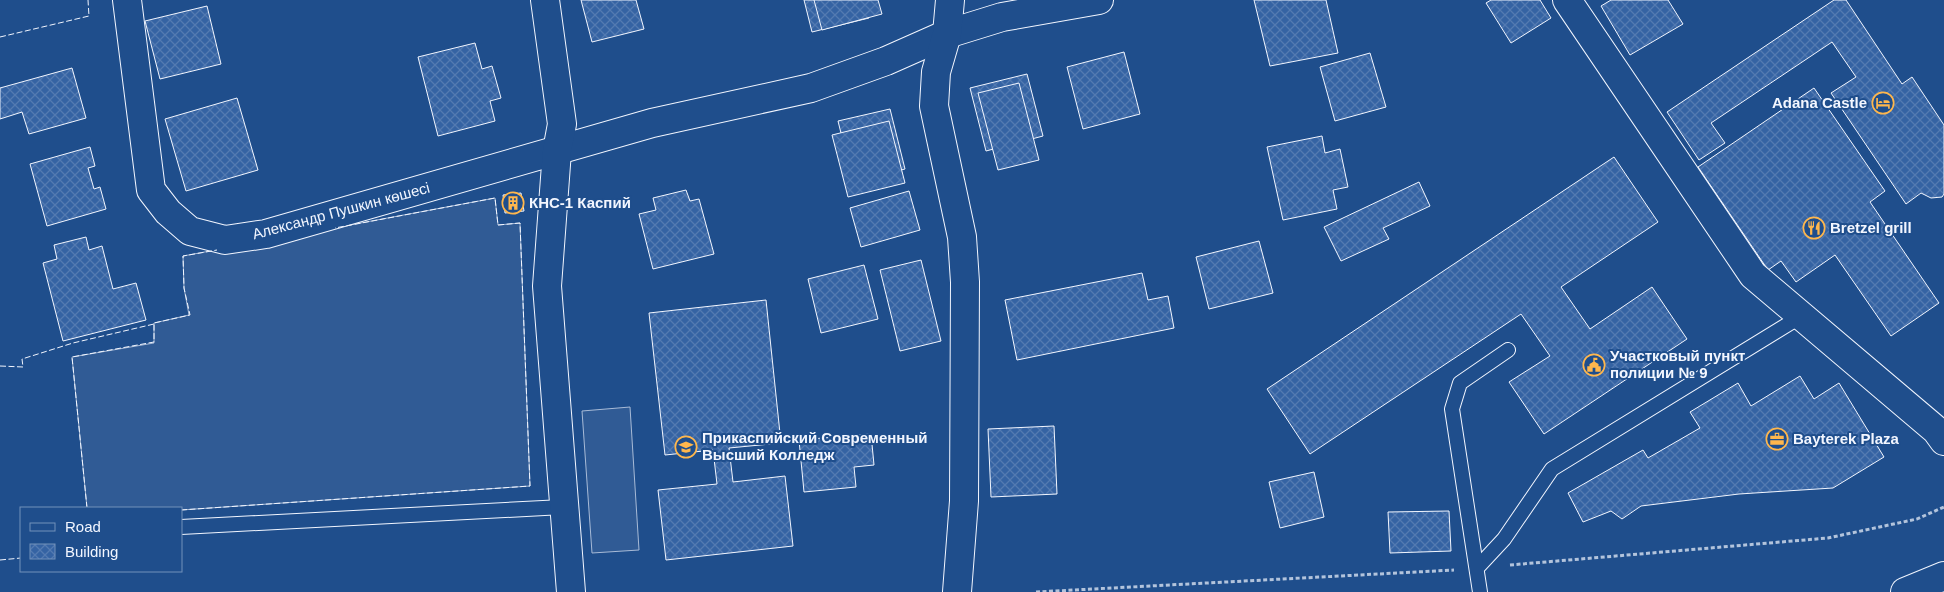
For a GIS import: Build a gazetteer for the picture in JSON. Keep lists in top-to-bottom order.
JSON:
{
  "streets": {
    "street": ["Александр Пушкин көшесі"]
  },
  "places": {
    "hotel": ["Adana Сastle"],
    "building": ["КНС-1 Каспий"],
    "restaurant": ["Bretzel grill"],
    "public building": ["Участковый пункт полиции № 9"],
    "office": ["Bayterek Plaza"],
    "school or university": ["Прикаспийский Современный Высший Колледж"]
  },
  "legend": ["Road", "Building"]
}
